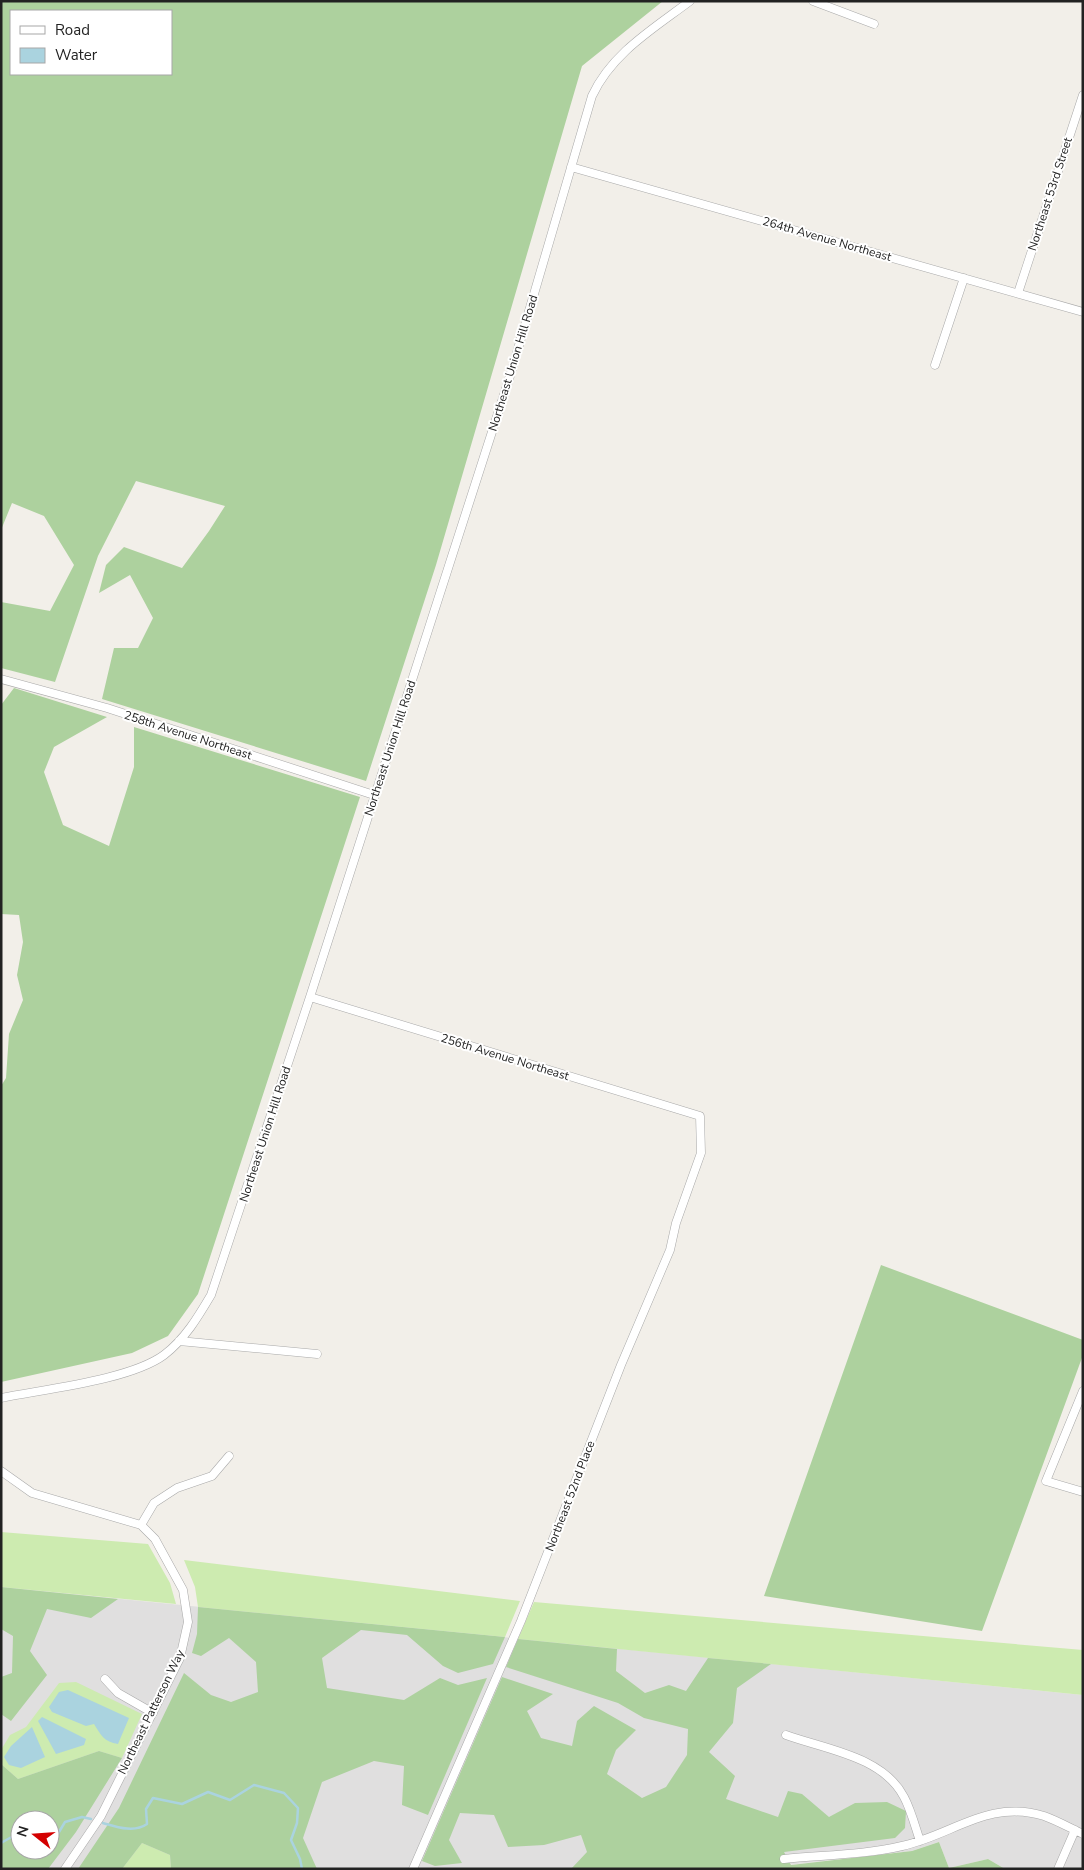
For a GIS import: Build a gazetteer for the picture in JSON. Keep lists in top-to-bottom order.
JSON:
{
  "streets": {
    "street": [
      "Northeast 53rd Street",
      "264th Avenue Northeast",
      "Northeast Union Hill Road",
      "258th Avenue Northeast",
      "256th Avenue Northeast",
      "Northeast 52nd Place",
      "Northeast Patterson Way"
    ]
  },
  "crossings": [
    ["Northeast 53rd Street", "264th Avenue Northeast"],
    ["264th Avenue Northeast", "Northeast Union Hill Road"],
    ["Northeast Union Hill Road", "258th Avenue Northeast"],
    ["Northeast Union Hill Road", "256th Avenue Northeast"],
    ["256th Avenue Northeast", "Northeast 52nd Place"]
  ],
  "legend": ["Road", "Water"],
  "north": "left"
}
